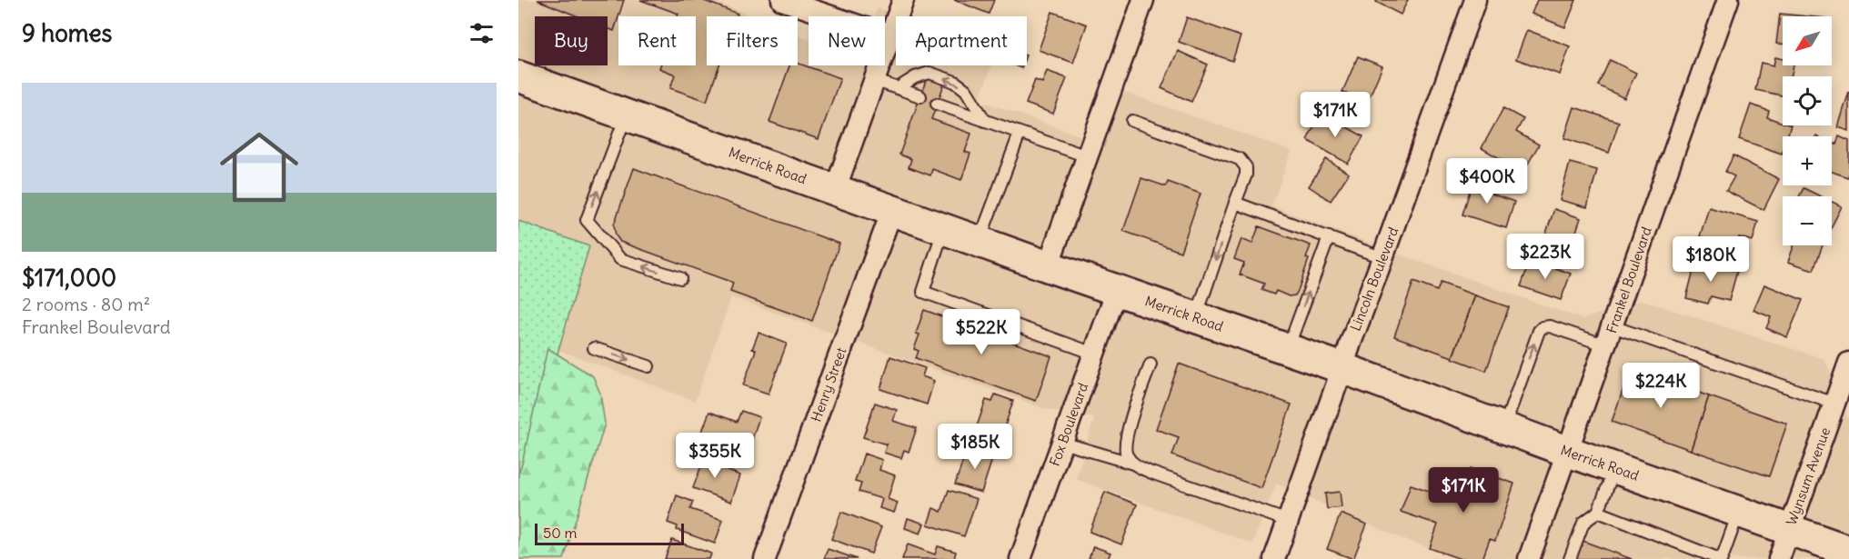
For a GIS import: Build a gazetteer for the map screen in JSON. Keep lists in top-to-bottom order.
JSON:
{
  "streets": {
    "main road": ["Merrick Road"],
    "street": [
      "Lincoln Boulevard",
      "Frankel Boulevard",
      "Henry Street",
      "Fox Boulevard",
      "Wynsum Avenue"
    ]
  },
  "crossings": [
    ["Merrick Road", "Lincoln Boulevard"],
    ["Merrick Road", "Frankel Boulevard"],
    ["Merrick Road", "Henry Street"],
    ["Merrick Road", "Fox Boulevard"],
    ["Merrick Road", "Wynsum Avenue"]
  ],
  "scale_bar": "50 m",
  "north": "bottom left",
  "page": {
    "heading": "9 homes",
    "map_buttons": ["+", "−"],
    "chip": [
      "Buy",
      "Rent",
      "Filters",
      "New",
      "Apartment"
    ],
    "list": [
      {
        "name": "$171,000",
        "note": "2 rooms · 80 m² · Frankel Boulevard"
      }
    ],
    "price": [
      "$171K",
      "$400K",
      "$223K",
      "$180K",
      "$522K",
      "$224K",
      "$185K",
      "$355K",
      "$171K"
    ],
    "scale": "50 m"
  }
}
